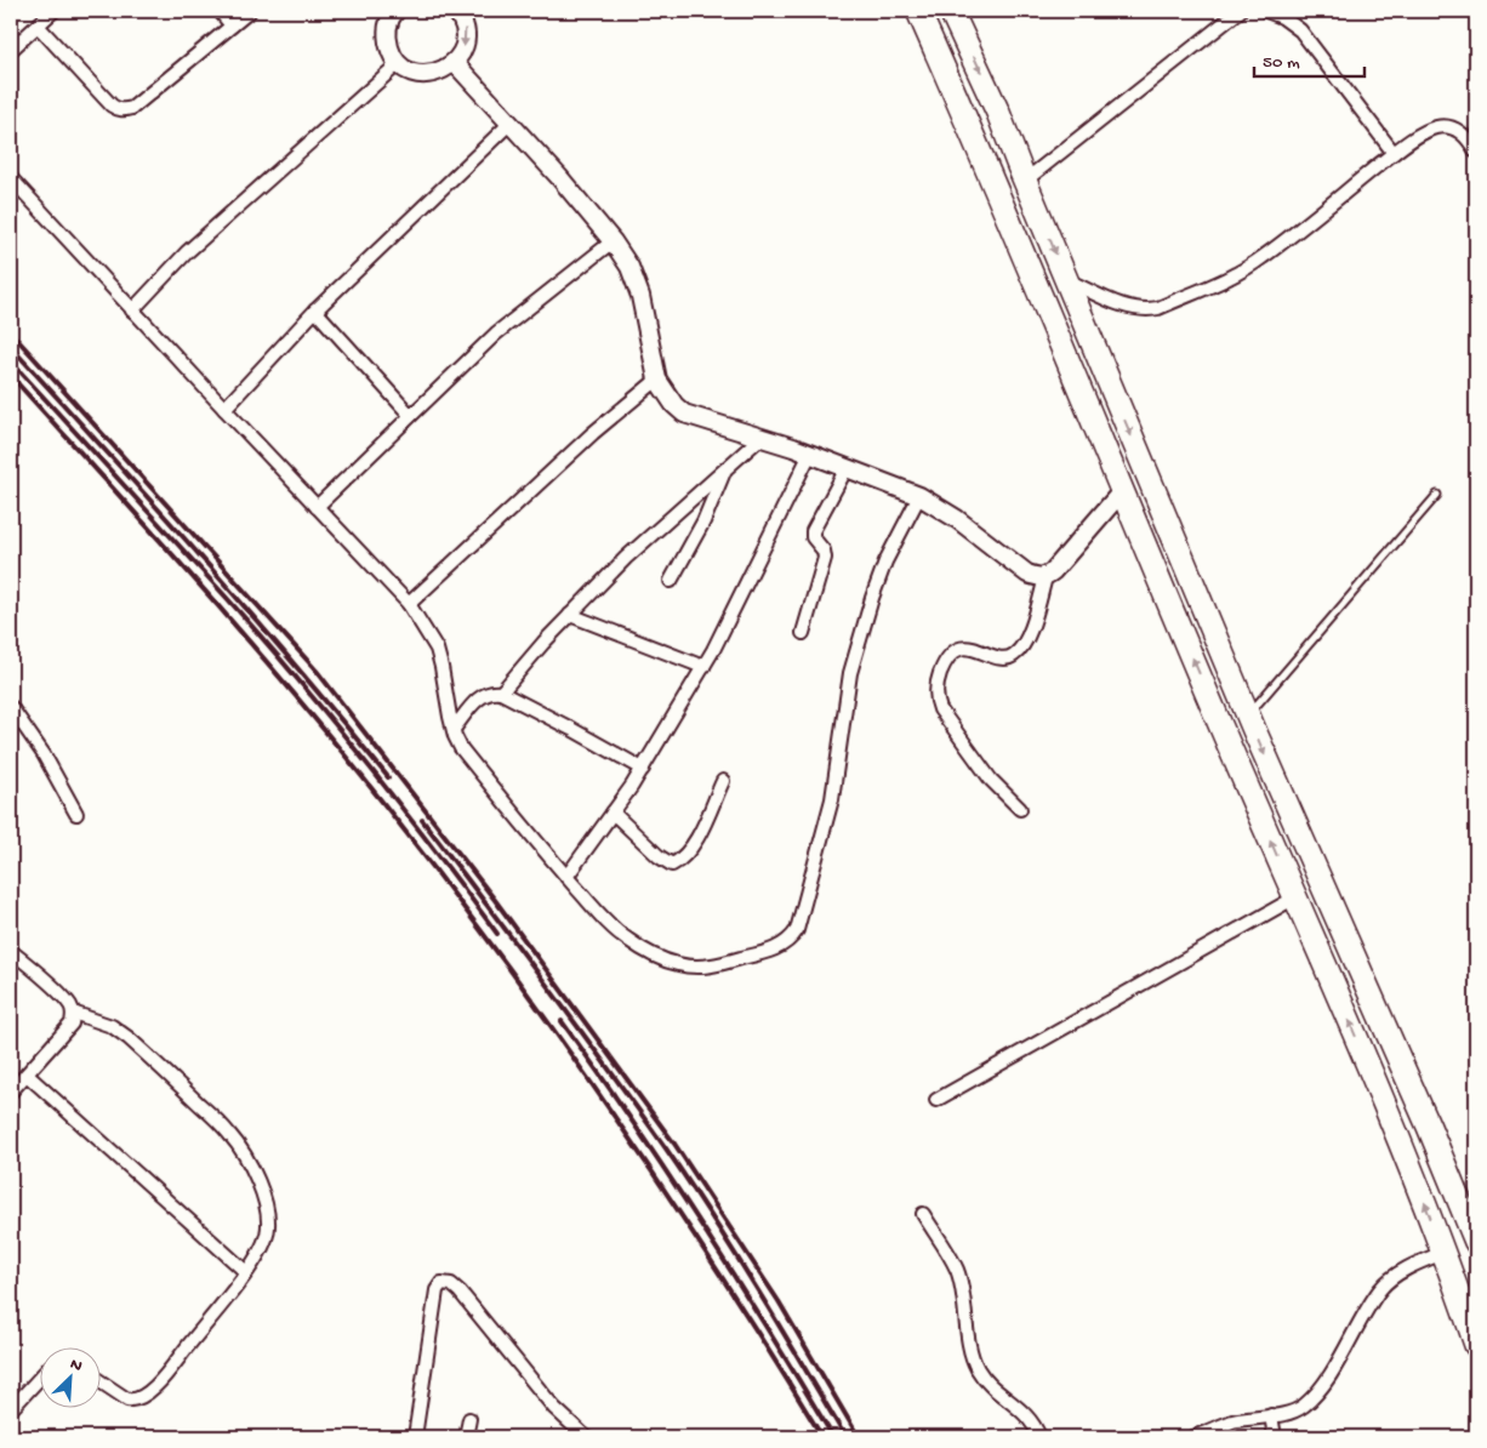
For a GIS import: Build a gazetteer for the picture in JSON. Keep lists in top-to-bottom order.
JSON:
{
  "scale_bar": "50 m",
  "north": "top right"
}
